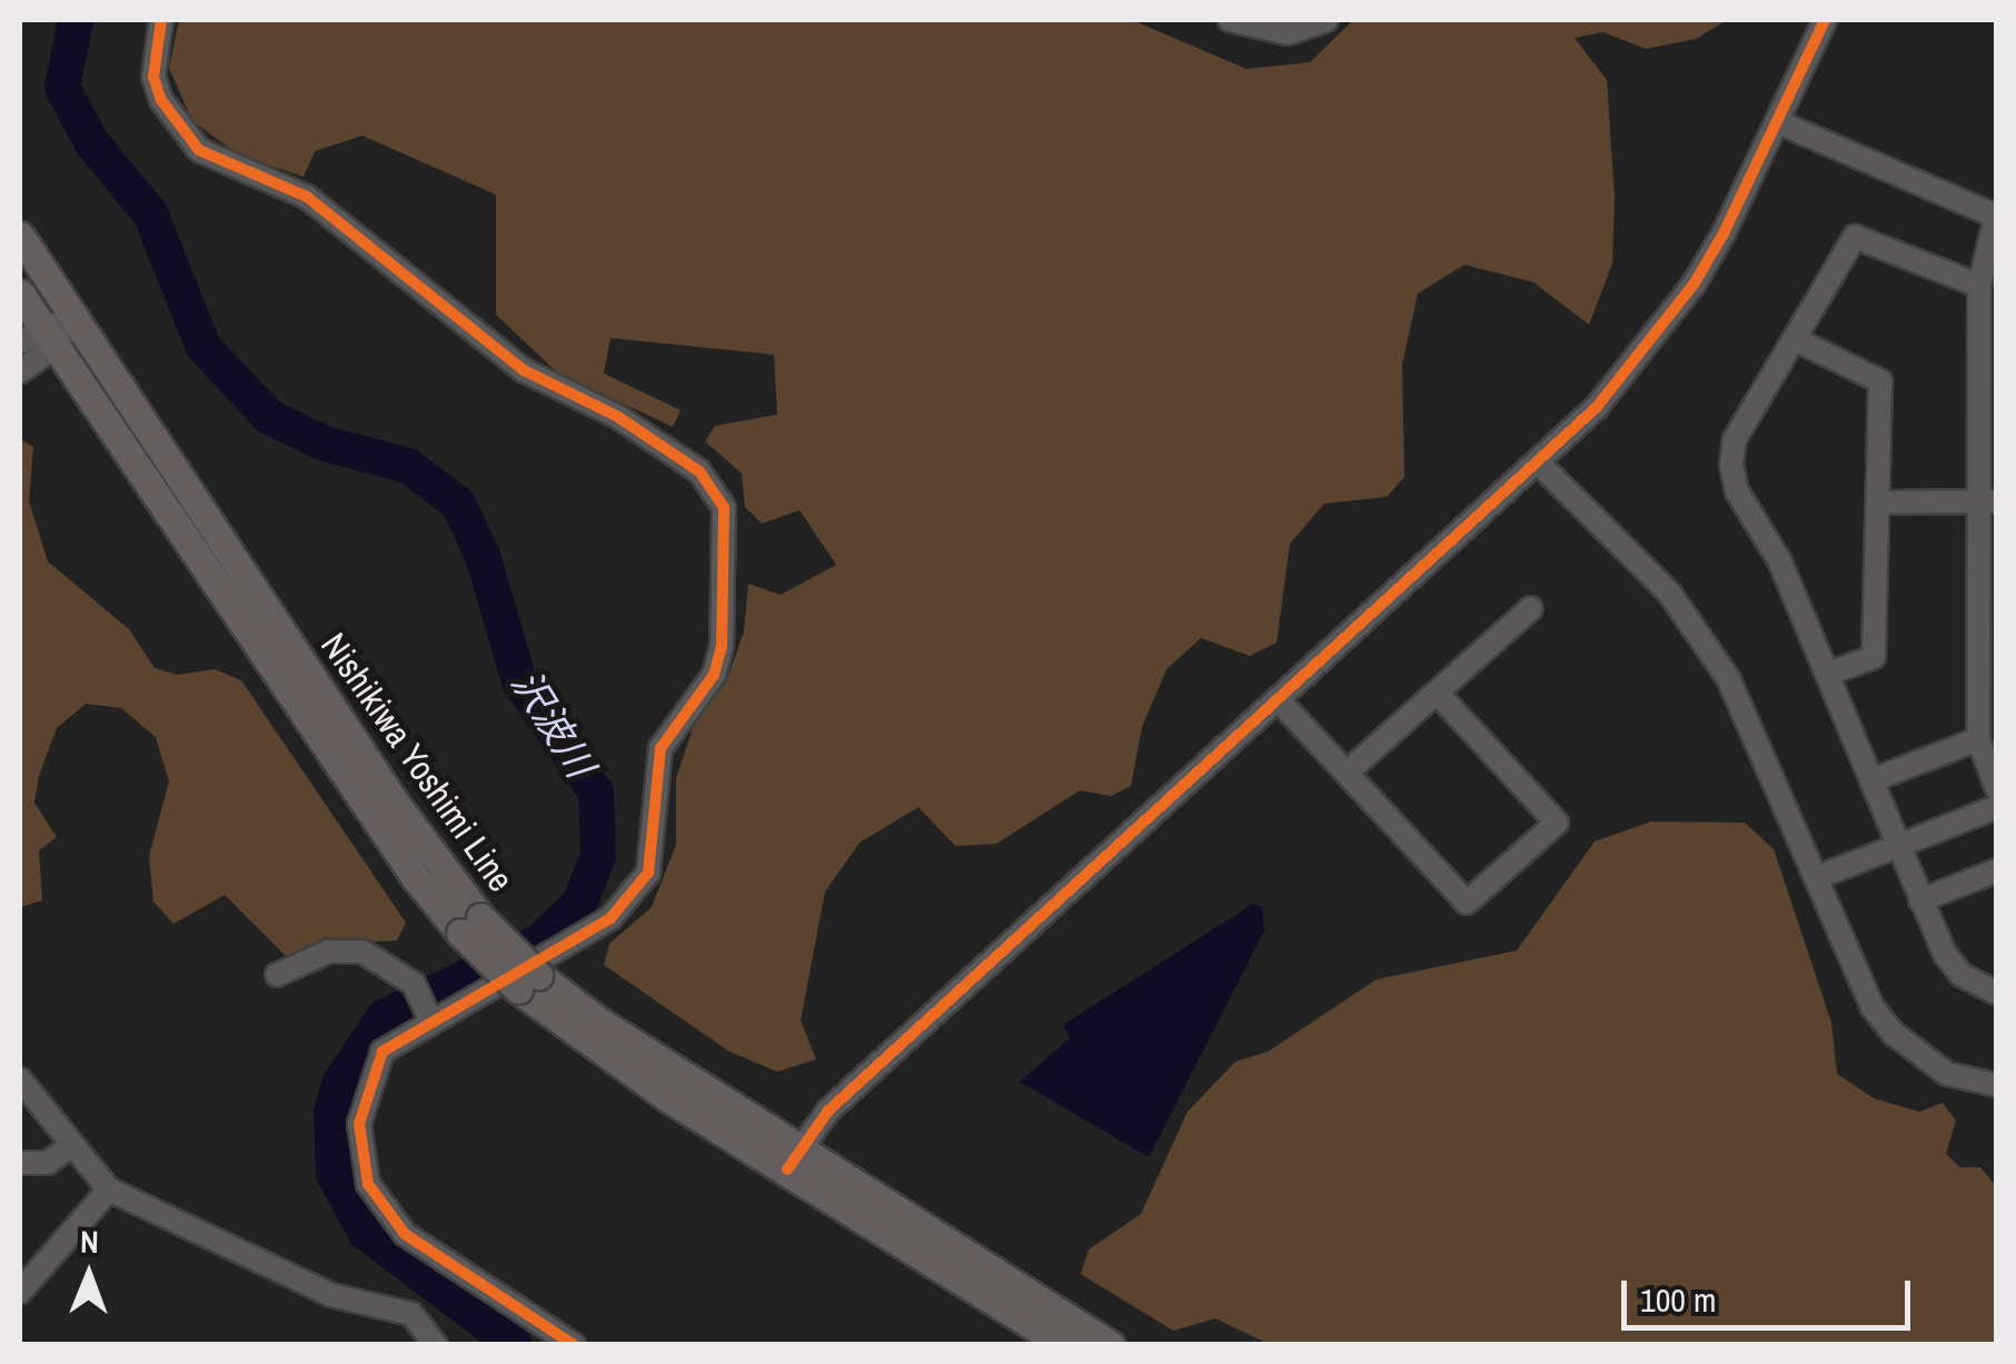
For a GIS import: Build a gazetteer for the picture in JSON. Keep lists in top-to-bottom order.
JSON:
{
  "streets": {
    "main road": ["Nishikiwa Yoshimi Line"]
  },
  "water": ["沢波川"],
  "scale_bar": "100 m",
  "north": "top"
}
